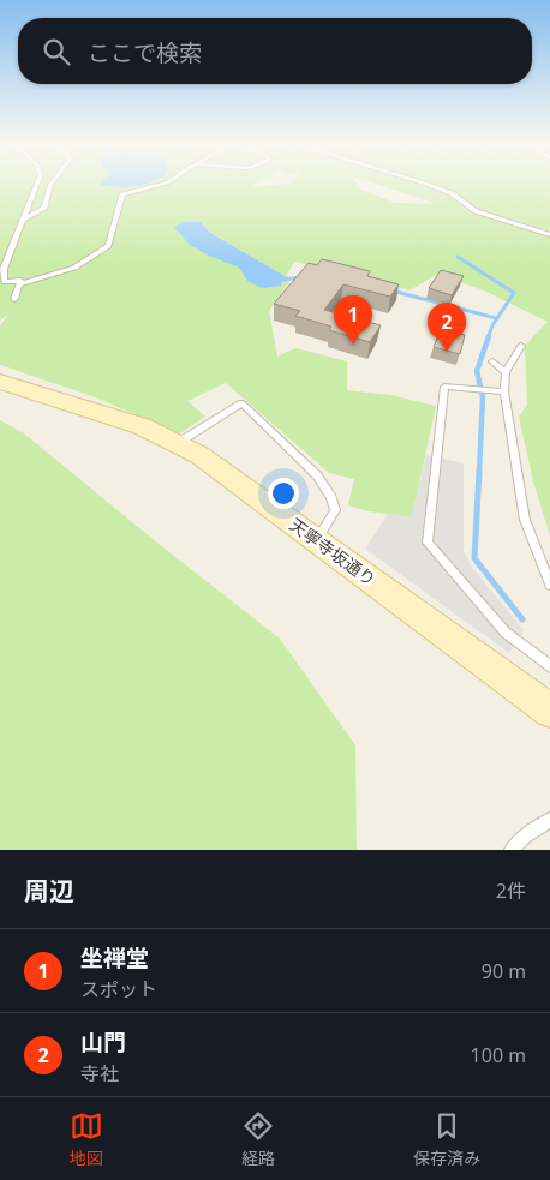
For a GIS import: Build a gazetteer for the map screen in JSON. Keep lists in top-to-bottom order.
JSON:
{
  "streets": {
    "street": ["天寧寺坂通り"]
  },
  "page": {
    "search": "ここで検索",
    "pins": ["1", "2"],
    "heading": ["周辺", "2件"],
    "list": [
      {
        "mark": "1",
        "name": "坐禅堂",
        "note": "スポット",
        "value": "90 m"
      },
      {
        "mark": "2",
        "name": "山門",
        "note": "寺社",
        "value": "100 m"
      }
    ],
    "nav": ["地図", "経路", "保存済み"]
  }
}
